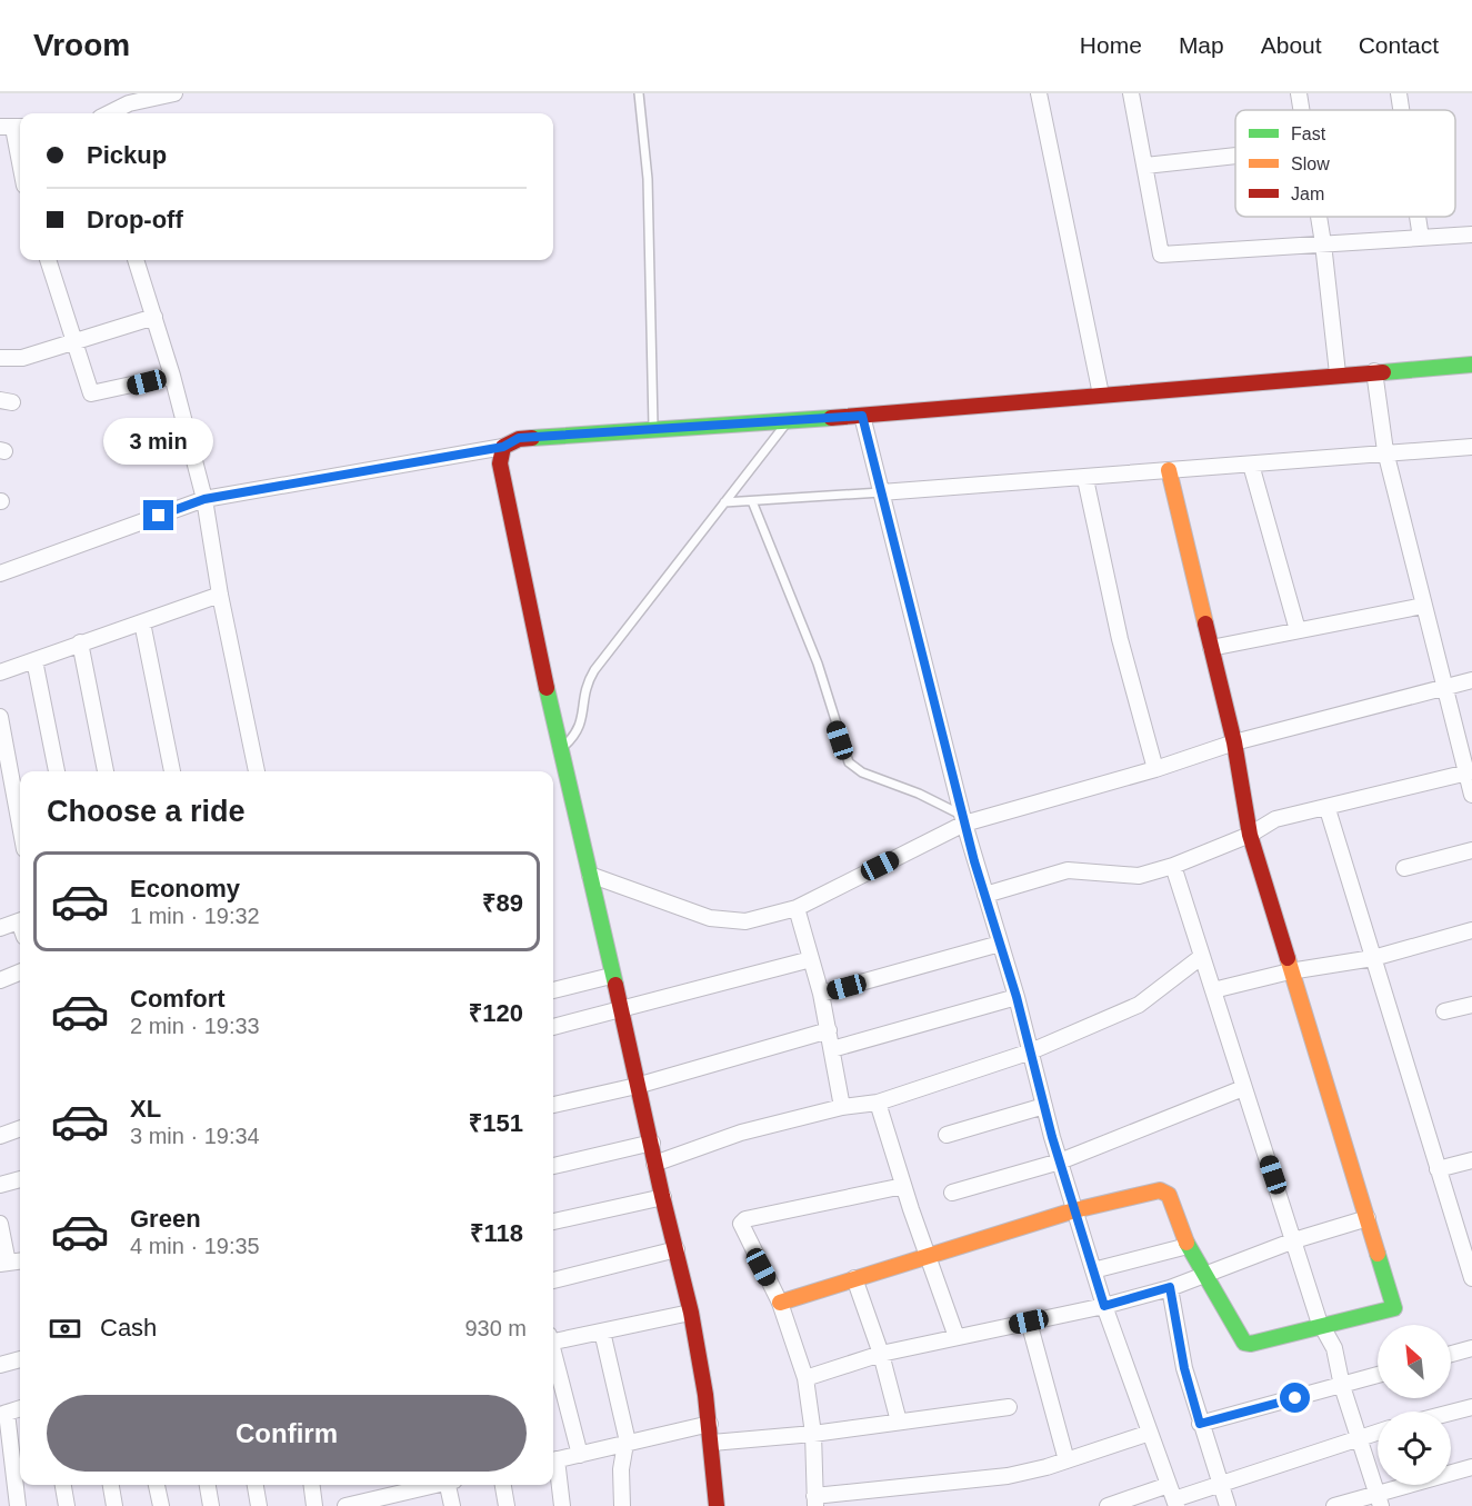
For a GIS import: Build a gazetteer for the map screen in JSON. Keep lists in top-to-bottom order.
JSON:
{
  "legend": ["Fast", "Slow", "Jam"],
  "north": "top left",
  "page": {
    "header": "Vroom",
    "nav": [
      "Home",
      "Map",
      "About",
      "Contact"
    ],
    "banner": ["Pickup", "Drop-off"],
    "bubble": "3 min",
    "heading": "Choose a ride",
    "list": [
      {
        "name": "Economy",
        "note": "1 min · 19:32",
        "value": "₹89"
      },
      {
        "name": "Comfort",
        "note": "2 min · 19:33",
        "value": "₹120"
      },
      {
        "name": "XL",
        "note": "3 min · 19:34",
        "value": "₹151"
      },
      {
        "name": "Green",
        "note": "4 min · 19:35",
        "value": "₹118"
      }
    ],
    "pay": ["Cash", "930 m"],
    "buttons": "Confirm"
  }
}
